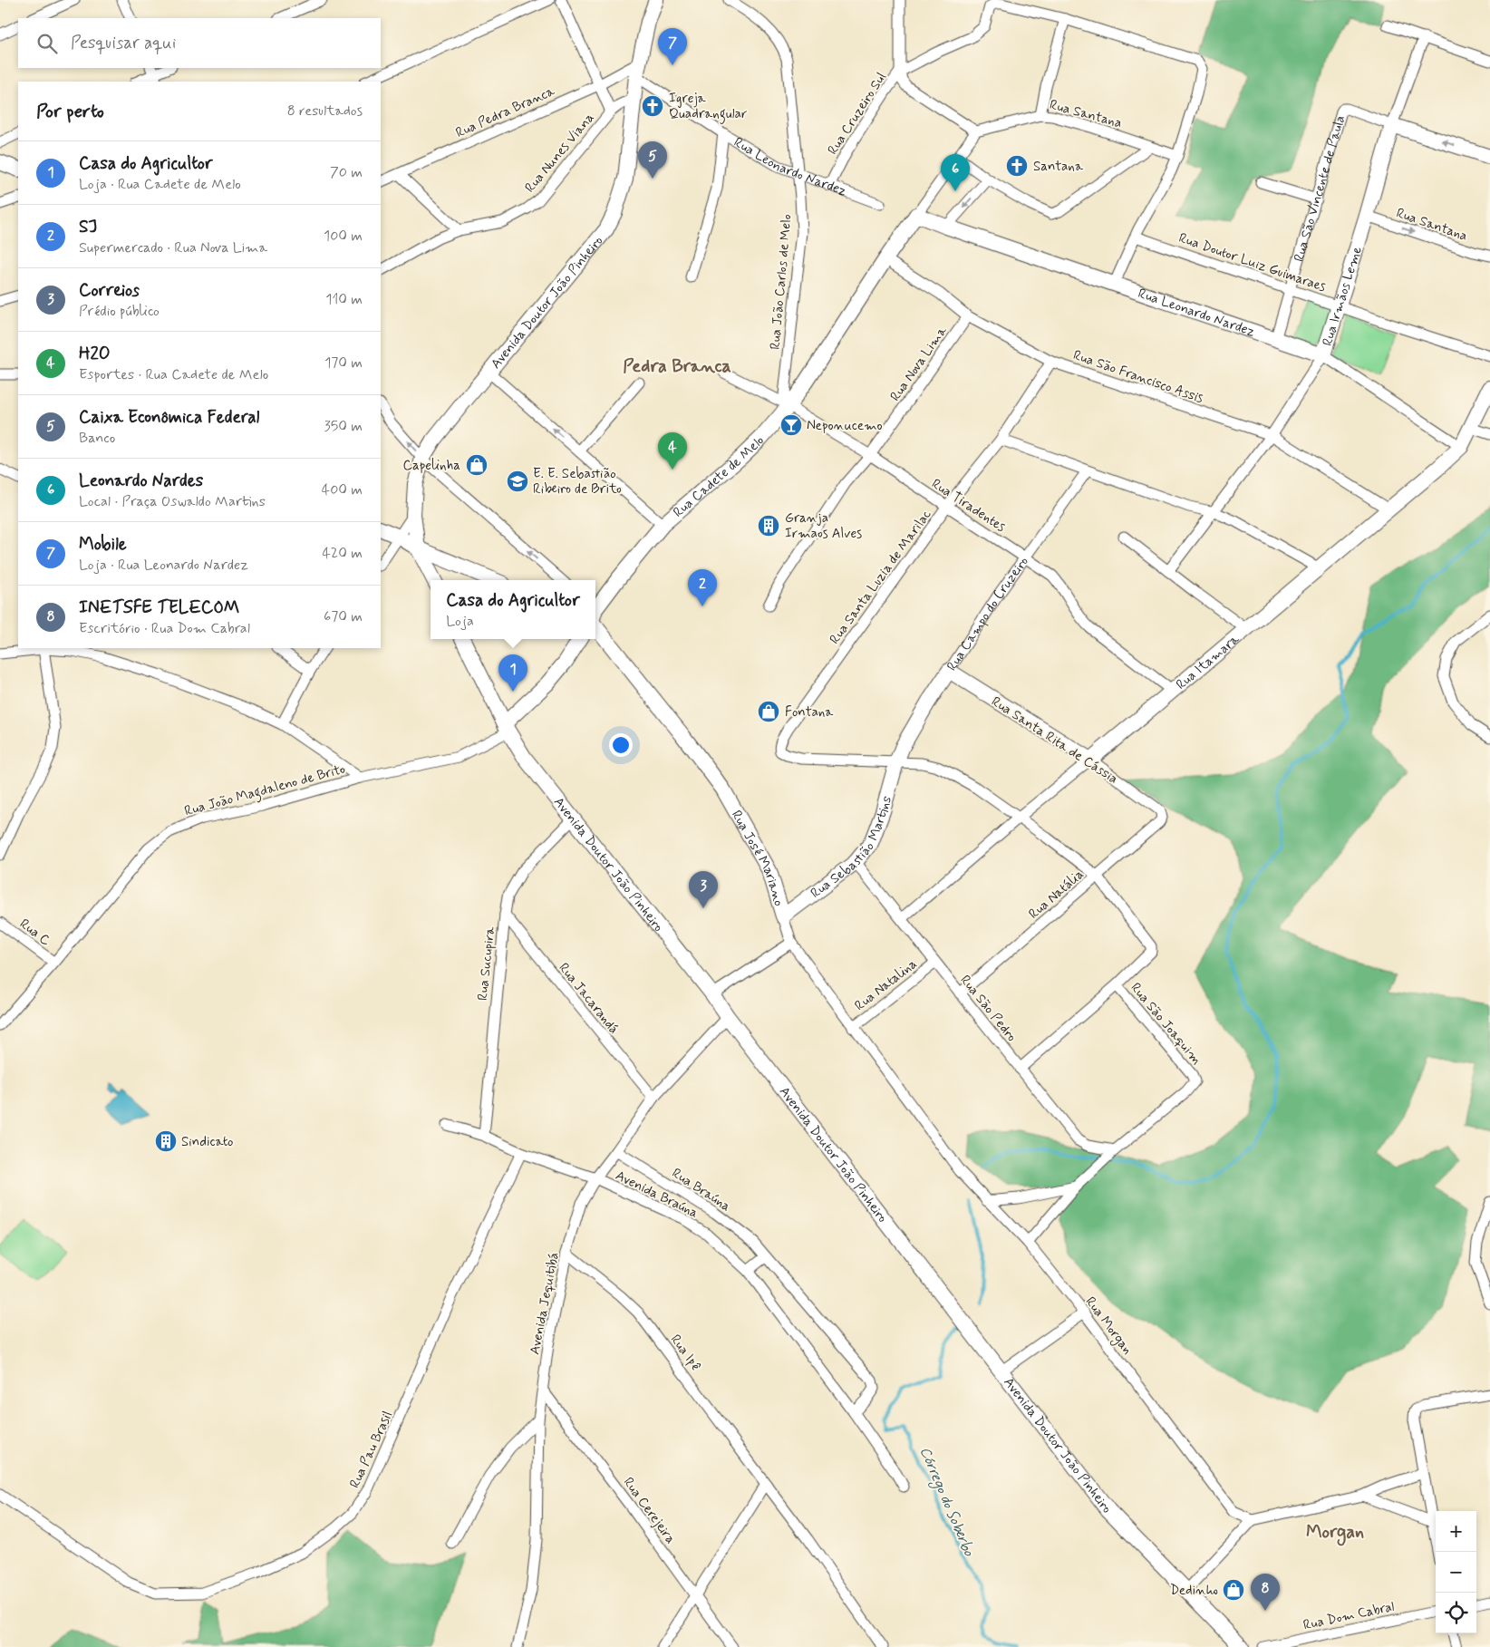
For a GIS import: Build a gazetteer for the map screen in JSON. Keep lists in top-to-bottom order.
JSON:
{
  "streets": {
    "street": [
      "Rua Pedra Branca",
      "Rua Cruzeiro Sul",
      "Rua Santana",
      "Rua Nunes Viana",
      "Rua Leonardo Nardez",
      "Rua São Vincente de Paula",
      "Rua Doutor Luiz Guimaraes",
      "Rua João Carlos de Melo",
      "Rua Irmãos Leme",
      "Avenida Doutor João Pinheiro",
      "Rua Nova Lima",
      "Rua São Francisco Assis",
      "Rua Cadete de Melo",
      "Rua Tiradentes",
      "Rua Santa Luzia de Marilac",
      "Rua Campo do Cruzeiro",
      "Rua Itamara",
      "Rua Santa Rita de Cássia",
      "Rua João Magdaleno de Brito",
      "Rua Sebastião Martins",
      "Rua José Mariano",
      "Rua Natália",
      "Rua C",
      "Rua Sucupira",
      "Rua Natalina",
      "Rua Jacarandá",
      "Rua São Pedro",
      "Rua São Joaquim",
      "Rua Braúna",
      "Avenida Braúna",
      "Avenida Jequitibá",
      "Rua Morgan",
      "Rua Ipê",
      "Rua Pau Brasil",
      "Rua Cerejeira",
      "Rua Dom Cabral"
    ]
  },
  "crossings": [
    ["Rua Pedra Branca", "Rua Leonardo Nardez"],
    ["Rua Pedra Branca", "Avenida Doutor João Pinheiro"],
    ["Rua Cruzeiro Sul", "Rua Leonardo Nardez"],
    ["Rua Santana", "Rua Irmãos Leme"],
    ["Rua Nunes Viana", "Avenida Doutor João Pinheiro"],
    ["Rua Leonardo Nardez", "Rua São Vincente de Paula"],
    ["Rua Leonardo Nardez", "Rua João Carlos de Melo"],
    ["Rua Leonardo Nardez", "Rua Irmãos Leme"],
    ["Rua Leonardo Nardez", "Avenida Doutor João Pinheiro"],
    ["Rua Leonardo Nardez", "Rua Cadete de Melo"],
    ["Rua Leonardo Nardez", "Rua Itamara"],
    ["Rua São Vincente de Paula", "Rua Doutor Luiz Guimaraes"],
    ["Rua São Vincente de Paula", "Rua Irmãos Leme"],
    ["Rua Doutor Luiz Guimaraes", "Rua Irmãos Leme"],
    ["Rua João Carlos de Melo", "Rua Cadete de Melo"],
    ["Rua João Carlos de Melo", "Rua Tiradentes"],
    ["Rua Irmãos Leme", "Rua São Francisco Assis"],
    ["Avenida Doutor João Pinheiro", "Rua João Magdaleno de Brito"],
    ["Avenida Doutor João Pinheiro", "Rua Sucupira"],
    ["Avenida Doutor João Pinheiro", "Avenida Jequitibá"],
    ["Rua Nova Lima", "Rua São Francisco Assis"],
    ["Rua Nova Lima", "Rua Tiradentes"],
    ["Rua São Francisco Assis", "Rua Cadete de Melo"],
    ["Rua São Francisco Assis", "Rua Santa Luzia de Marilac"],
    ["Rua São Francisco Assis", "Rua Itamara"],
    ["Rua Cadete de Melo", "Rua Tiradentes"],
    ["Rua Tiradentes", "Rua Santa Luzia de Marilac"],
    ["Rua Tiradentes", "Rua Campo do Cruzeiro"],
    ["Rua Tiradentes", "Rua Itamara"],
    ["Rua Santa Luzia de Marilac", "Rua Campo do Cruzeiro"],
    ["Rua Santa Luzia de Marilac", "Rua Sebastião Martins"],
    ["Rua Campo do Cruzeiro", "Rua Santa Rita de Cássia"],
    ["Rua Campo do Cruzeiro", "Rua Sebastião Martins"],
    ["Rua Itamara", "Rua Santa Rita de Cássia"],
    ["Rua Itamara", "Rua São Pedro"],
    ["Rua Santa Rita de Cássia", "Rua Natália"],
    ["Rua João Magdaleno de Brito", "Rua C"],
    ["Rua Sebastião Martins", "Rua José Mariano"],
    ["Rua Sebastião Martins", "Rua São Pedro"],
    ["Rua José Mariano", "Rua Natalina"],
    ["Rua José Mariano", "Rua Morgan"],
    ["Rua Natália", "Rua São Pedro"],
    ["Rua Sucupira", "Rua Jacarandá"],
    ["Rua Sucupira", "Avenida Braúna"],
    ["Rua Natalina", "Rua São Pedro"],
    ["Rua Jacarandá", "Avenida Jequitibá"],
    ["Rua São Pedro", "Rua São Joaquim"],
    ["Rua Braúna", "Avenida Braúna"],
    ["Rua Braúna", "Avenida Jequitibá"],
    ["Avenida Braúna", "Avenida Jequitibá"],
    ["Avenida Braúna", "Rua Pau Brasil"],
    ["Avenida Jequitibá", "Rua Ipê"],
    ["Avenida Jequitibá", "Rua Cerejeira"]
  ],
  "one_way": ["Rua Santana"],
  "districts": ["Pedra Branca", "Morgan"],
  "water": ["Córrego do Soberbo"],
  "places": {
    "church": ["Igreja Quadrangular", "Santana"],
    "bar": ["Neponucemo"],
    "shop": ["Capelinha", "Fontana", "Dedinho"],
    "school or university": ["E. E. Sebastião Ribeiro de Brito"],
    "building": ["Granja Irmaos Alves", "Sindicato"]
  },
  "page": {
    "search": "Pesquisar aqui",
    "pins": [
      "7",
      "5",
      "6",
      "4",
      "2",
      "1",
      "3",
      "8"
    ],
    "heading": ["Por perto", "8 resultados"],
    "list": [
      {
        "mark": "1",
        "name": "Casa do Agricultor",
        "note": "Loja · Rua Cadete de Melo",
        "value": "70 m"
      },
      {
        "mark": "2",
        "name": "SJ",
        "note": "Supermercado · Rua Nova Lima",
        "value": "100 m"
      },
      {
        "mark": "3",
        "name": "Correios",
        "note": "Prédio público",
        "value": "110 m"
      },
      {
        "mark": "4",
        "name": "H2O",
        "note": "Esportes · Rua Cadete de Melo",
        "value": "170 m"
      },
      {
        "mark": "5",
        "name": "Caixa Econômica Federal",
        "note": "Banco",
        "value": "350 m"
      },
      {
        "mark": "6",
        "name": "Leonardo Nardes",
        "note": "Local · Praça Oswaldo Martins",
        "value": "400 m"
      },
      {
        "mark": "7",
        "name": "Mobile",
        "note": "Loja · Rua Leonardo Nardez",
        "value": "420 m"
      },
      {
        "mark": "8",
        "name": "INETSFE TELECOM",
        "note": "Escritório · Rua Dom Cabral",
        "value": "670 m"
      }
    ],
    "popup": ["Casa do Agricultor", "Loja"],
    "map_buttons": ["+", "−"]
  }
}
